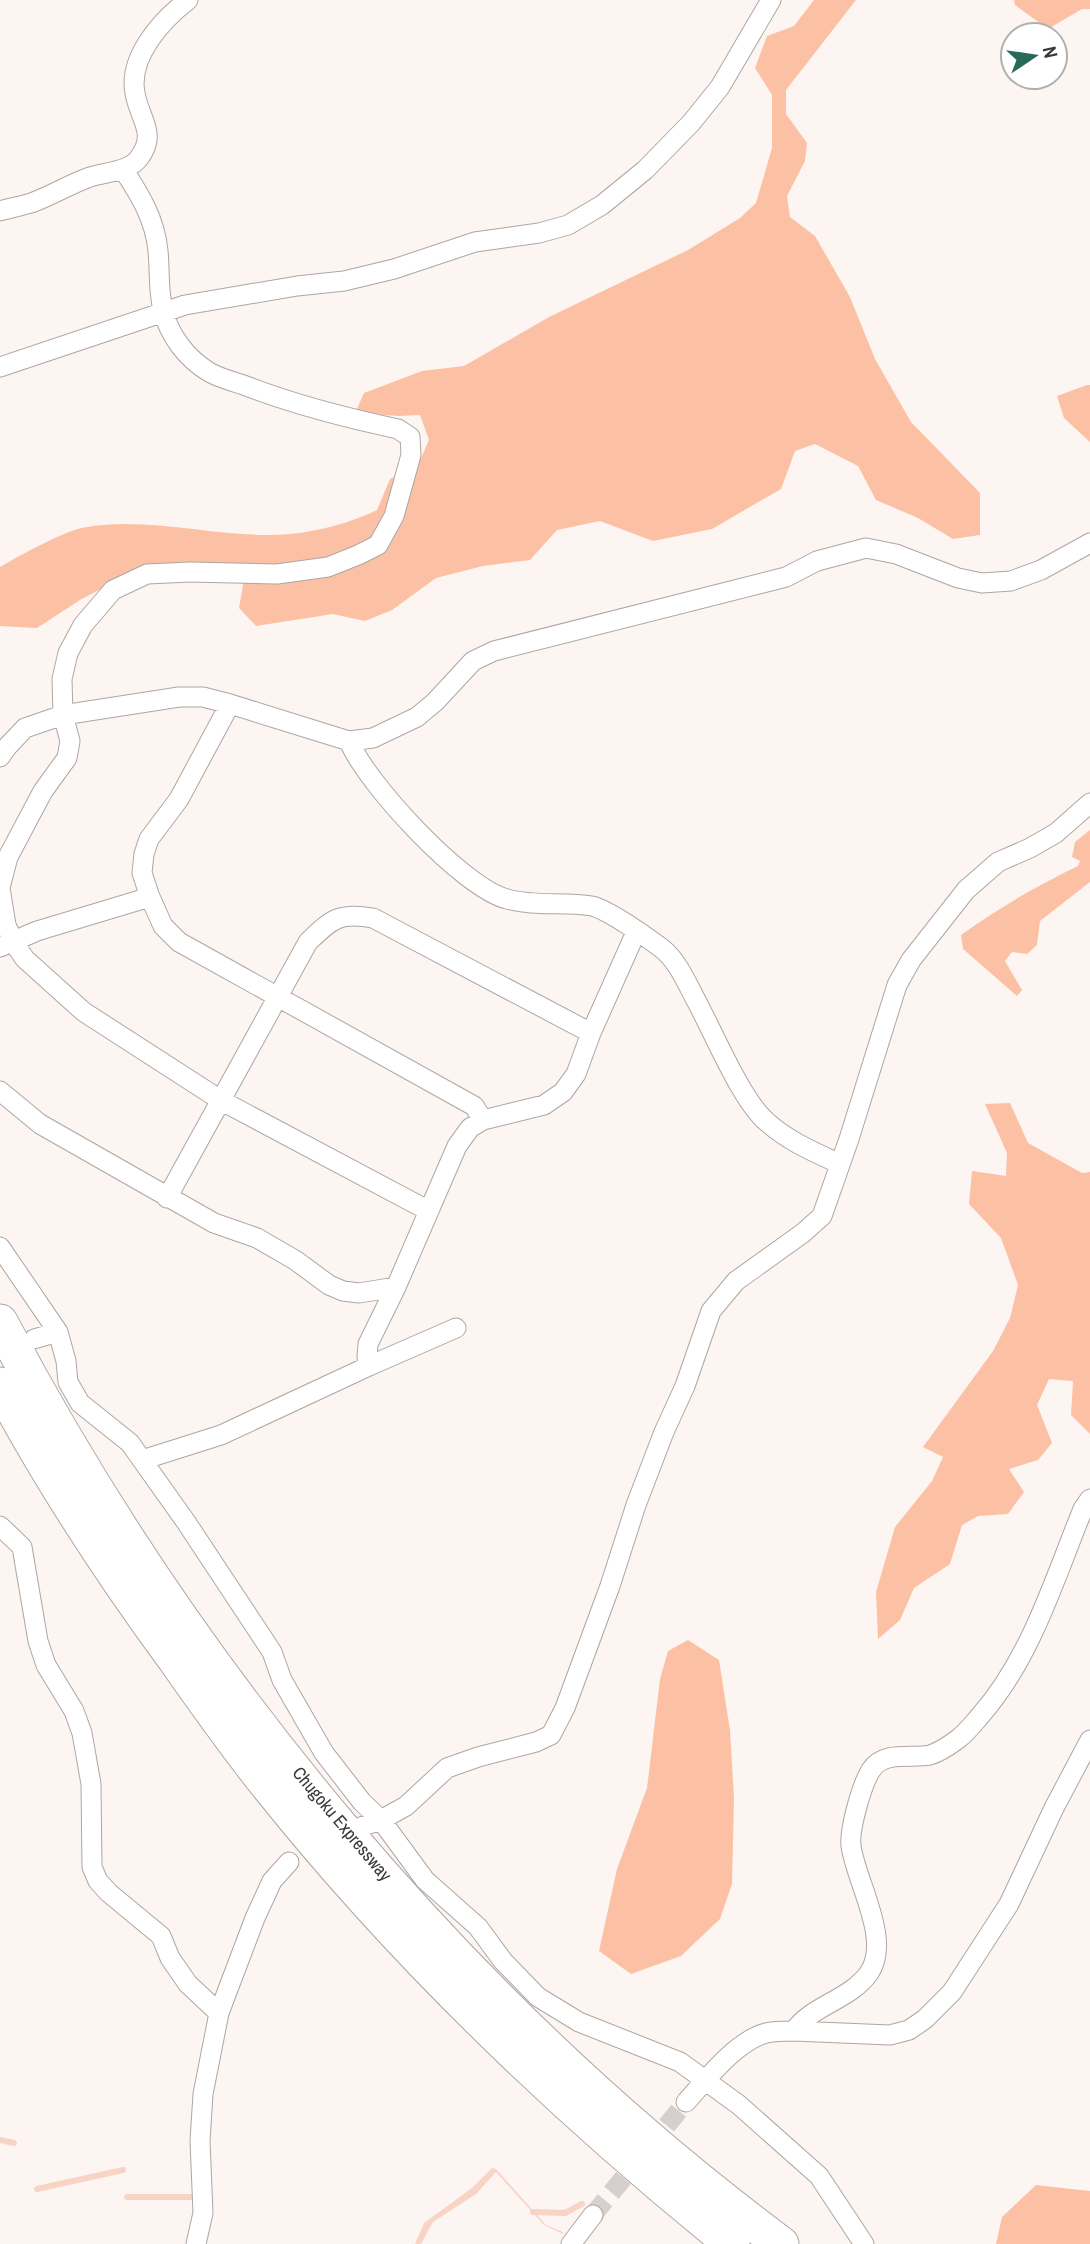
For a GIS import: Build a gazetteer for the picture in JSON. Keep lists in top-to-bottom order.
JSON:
{
  "streets": {
    "highway": ["Chugoku Expressway"]
  },
  "north": "right"
}
